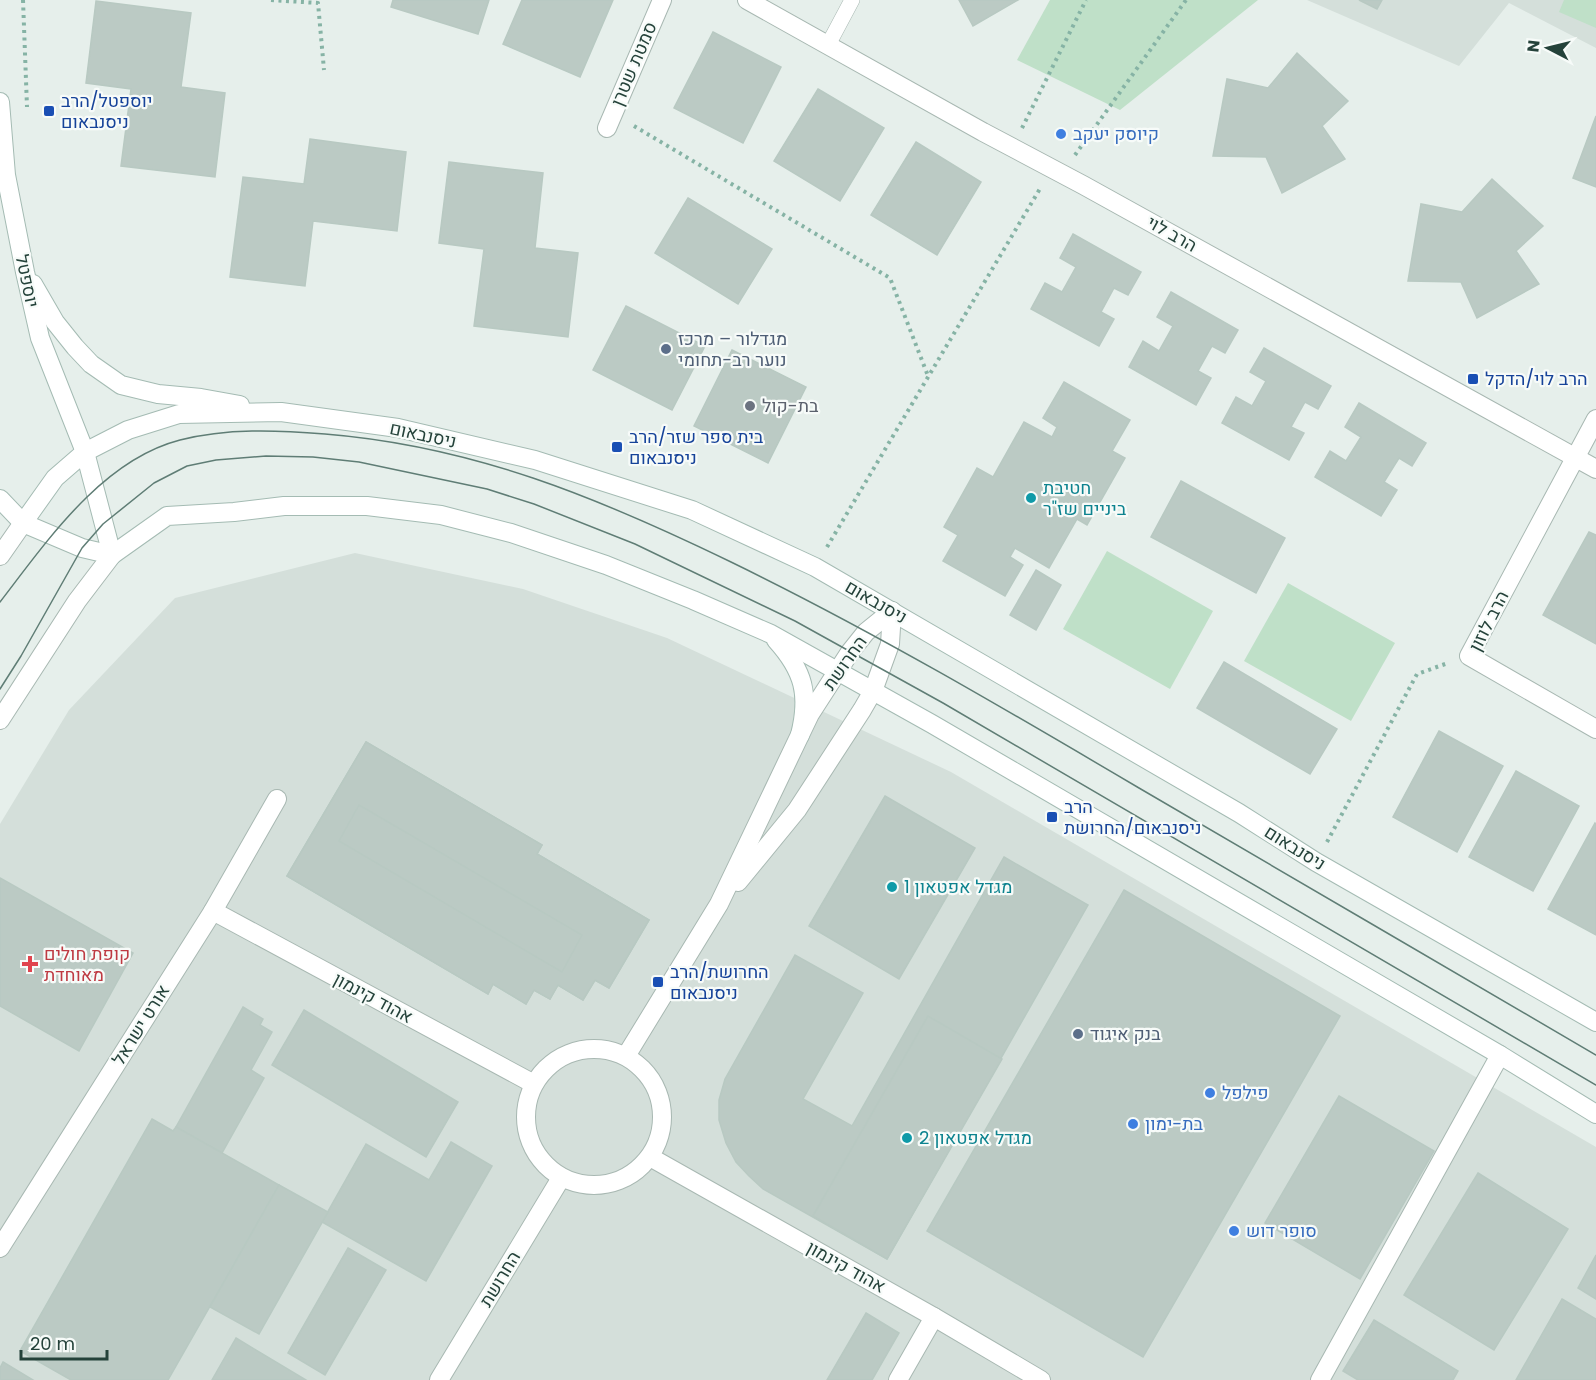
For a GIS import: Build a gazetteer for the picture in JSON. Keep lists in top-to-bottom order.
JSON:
{
  "streets": {
    "street": [
      "סמטת שטרן",
      "הרב לוי",
      "יוספטל",
      "ניסנבאום",
      "הרב לוזון",
      "החרושת",
      "אהוד קינמון",
      "אורט ישראל"
    ]
  },
  "crossings": [
    ["הרב לוי", "הרב לוזון"],
    ["יוספטל", "ניסנבאום"],
    ["ניסנבאום", "החרושת"],
    ["החרושת", "אהוד קינמון"],
    ["אהוד קינמון", "אורט ישראל"]
  ],
  "places": {
    "transit": [
      "יוספטל/הרב ניסנבאום",
      "הרב לוי/הדקל",
      "בית ספר שזר/הרב ניסנבאום",
      "הרב ניסנבאום/החרושת",
      "החרושת/הרב ניסנבאום"
    ],
    "other": [
      "קיוסק יעקב",
      "מגדלור – מרכז נוער רב-תחומי",
      "בת-קול",
      "חטיבת ביניים שז\"ר",
      "מגדל אפטאון 1",
      "בנק איגוד",
      "פילפל",
      "בת-ימון",
      "מגדל אפטאון 2",
      "סופר דוש"
    ],
    "health": ["קופת חולים מאוחדת"]
  },
  "scale_bar": "20 m",
  "north": "left"
}
